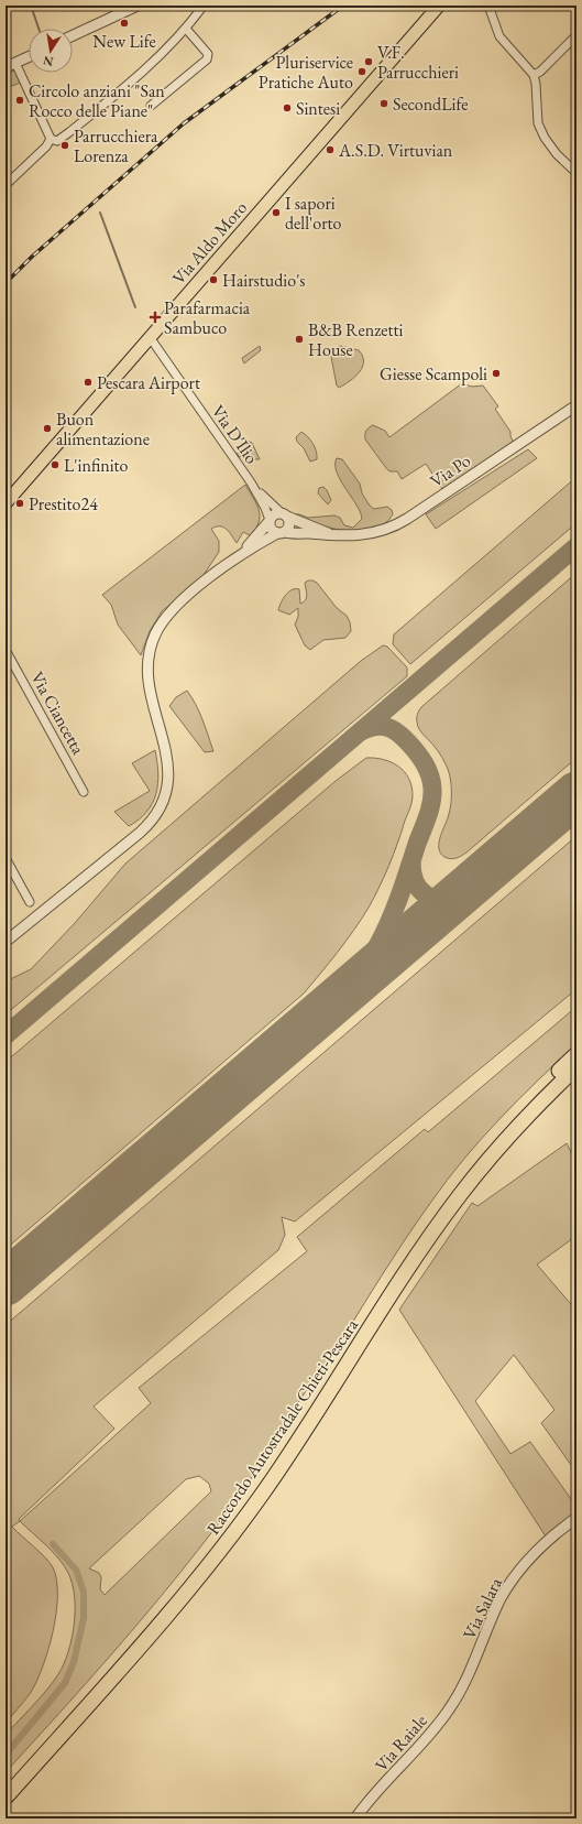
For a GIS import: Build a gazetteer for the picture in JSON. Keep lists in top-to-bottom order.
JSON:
{
  "streets": {
    "highway": ["Raccordo Autostradale Chieti-Pescara"],
    "main road": ["Via Aldo Moro"],
    "street": [
      "Via D'Ilio",
      "Via Po",
      "Via Ciancetta",
      "Via Salara",
      "Via Raiale"
    ]
  },
  "crossings": [
    ["Via Aldo Moro", "Via D'Ilio"],
    ["Via D'Ilio", "Via Po"],
    ["Via Salara", "Via Raiale"]
  ],
  "places": {
    "other": [
      "New Life",
      "V.F. Parrucchieri",
      "Pluriservice Pratiche Auto",
      "Circolo anziani \"San Rocco delle Piane\"",
      "SecondLife",
      "Sintesi",
      "Parrucchiera Lorenza",
      "A.S.D. Virtuvian",
      "I sapori dell'orto",
      "Hairstudio's",
      "B&B Renzetti House",
      "Giesse Scampoli",
      "Pescara Airport",
      "Buon alimentazione",
      "L'infinito",
      "Prestito24"
    ],
    "health": ["Parafarmacia Sambuco"]
  },
  "north": "bottom"
}
